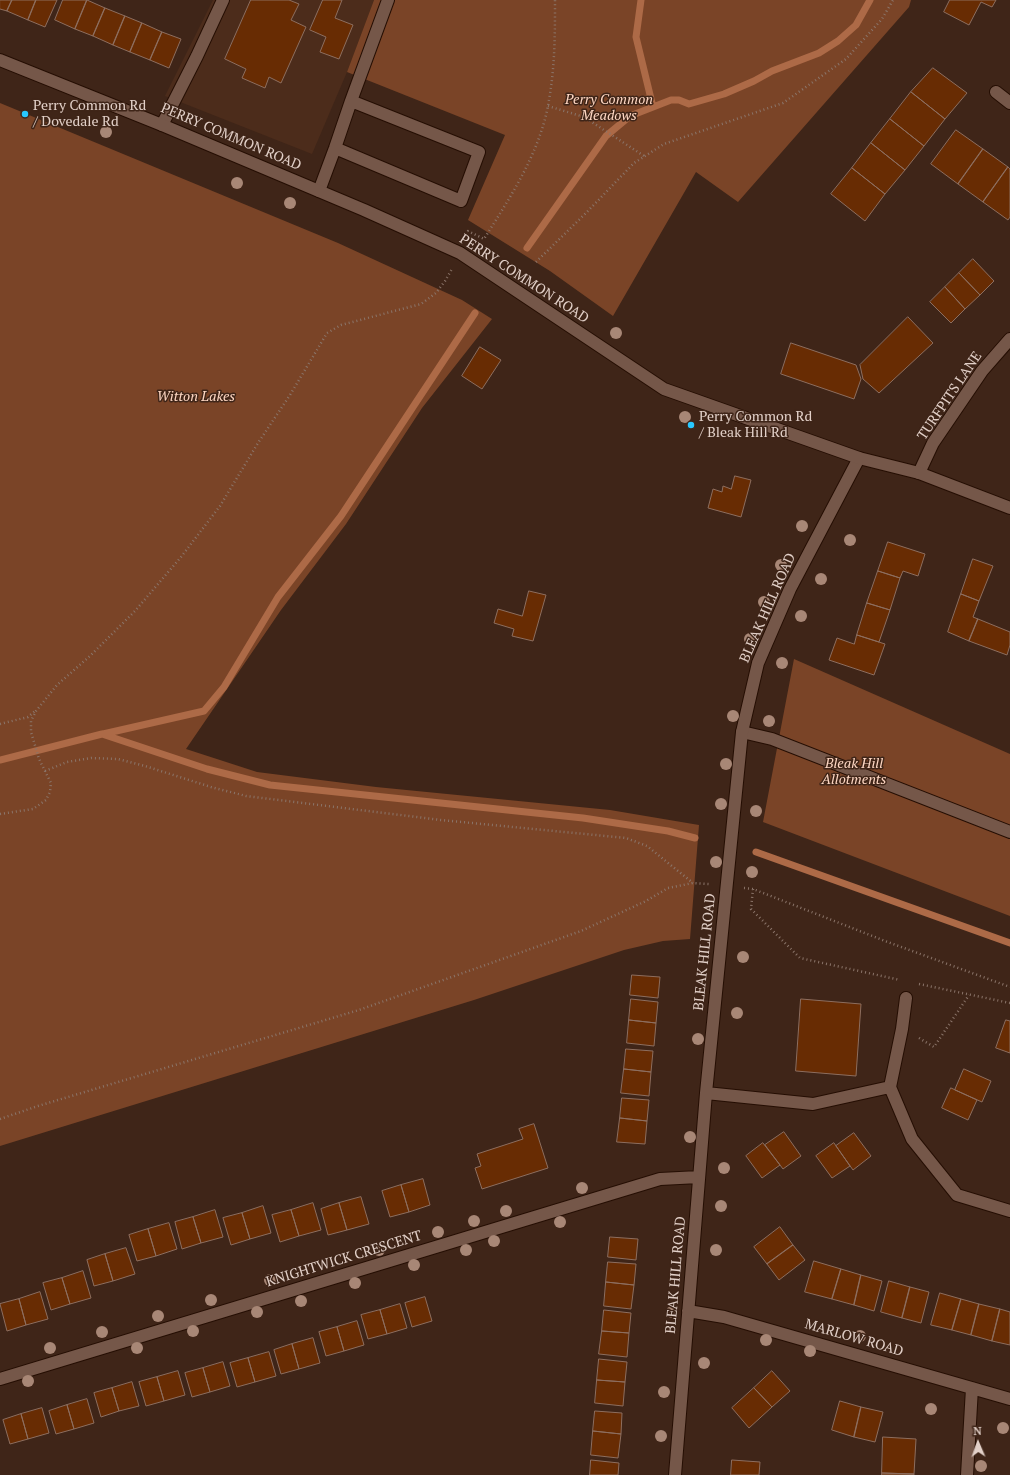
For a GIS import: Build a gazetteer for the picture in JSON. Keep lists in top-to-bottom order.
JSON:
{
  "streets": {
    "street": [
      "PERRY COMMON ROAD",
      "TURFPITS LANE",
      "BLEAK HILL ROAD",
      "KNIGHTWICK CRESCENT",
      "MARLOW ROAD"
    ]
  },
  "crossings": [
    ["PERRY COMMON ROAD", "TURFPITS LANE"],
    ["PERRY COMMON ROAD", "BLEAK HILL ROAD"],
    ["BLEAK HILL ROAD", "KNIGHTWICK CRESCENT"],
    ["BLEAK HILL ROAD", "MARLOW ROAD"]
  ],
  "parks": ["Perry Common Meadows", "Witton Lakes", "Bleak Hill Allotments"],
  "places": ["Perry Common Rd / Dovedale Rd", "Perry Common Rd / Bleak Hill Rd"],
  "north": "top"
}
